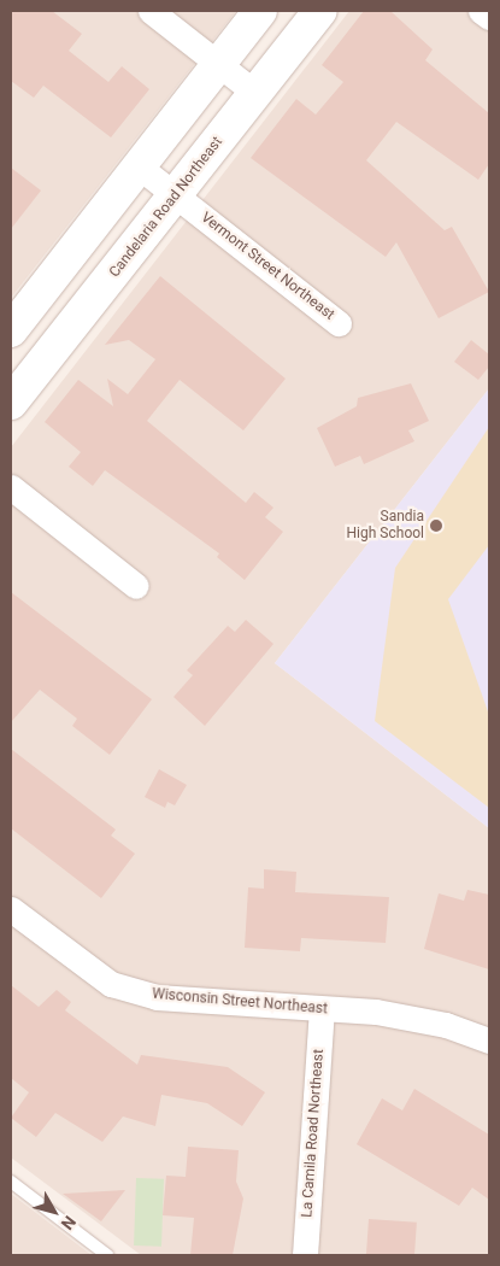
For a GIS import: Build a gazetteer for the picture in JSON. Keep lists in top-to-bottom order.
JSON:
{
  "streets": {
    "main road": ["Candelaria Road Northeast"],
    "street": ["Vermont Street Northeast", "Wisconsin Street Northeast", "La Camila Road Northeast"]
  },
  "crossings": [
    ["Candelaria Road Northeast", "Vermont Street Northeast"],
    ["Wisconsin Street Northeast", "La Camila Road Northeast"]
  ],
  "places": ["Sandia High School"],
  "north": "bottom right"
}
